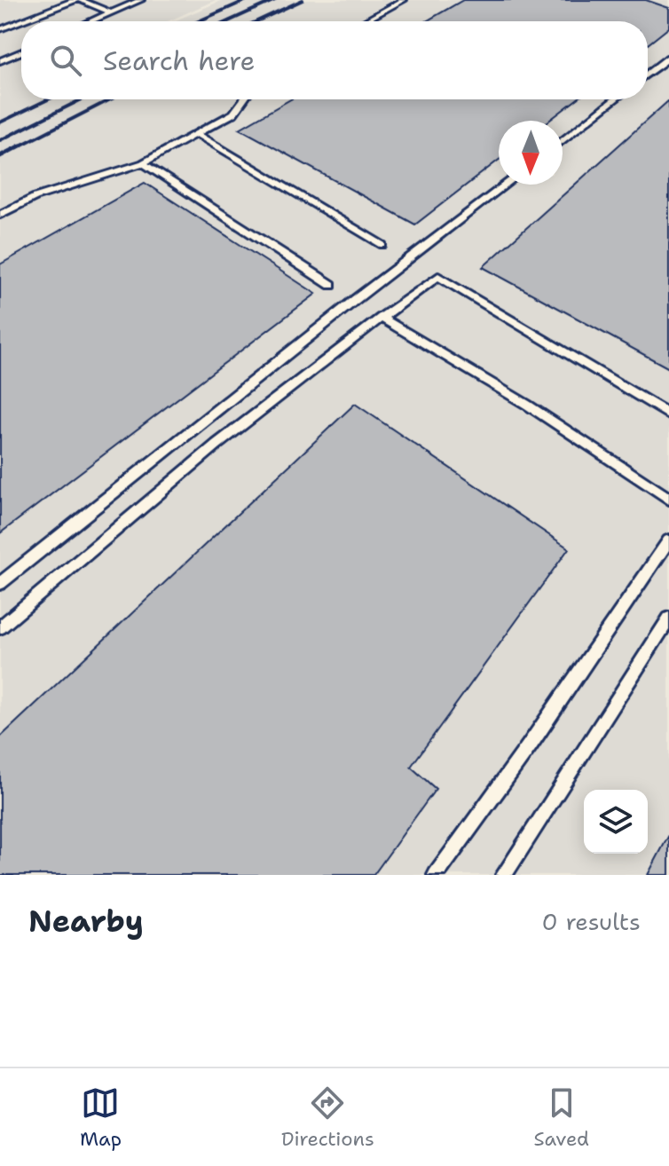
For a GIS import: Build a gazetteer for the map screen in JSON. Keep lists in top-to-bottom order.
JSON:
{
  "north": "bottom",
  "page": {
    "search": "Search here",
    "heading": ["Nearby", "0 results"],
    "nav": ["Map", "Directions", "Saved"]
  }
}
